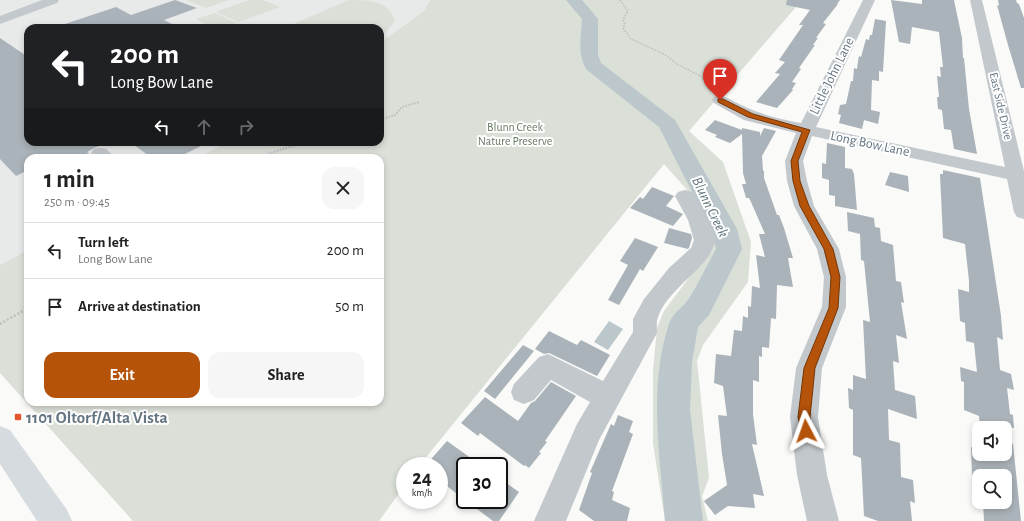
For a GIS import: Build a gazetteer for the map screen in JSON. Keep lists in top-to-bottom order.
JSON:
{
  "streets": {
    "street": ["Little John Lane", "East Side Drive", "Long Bow Lane"]
  },
  "crossings": [
    ["Little John Lane", "Long Bow Lane"],
    ["East Side Drive", "Long Bow Lane"]
  ],
  "water": ["Blunn Creek"],
  "parks": ["Blunn Creek Nature Preserve"],
  "places": {
    "transit": ["1101 Oltorf/Alta Vista"]
  },
  "page": {
    "turn": ["200 m", "Long Bow Lane"],
    "heading": ["1 min", "250 m · 09:45"],
    "list": [
      {
        "name": "Turn left",
        "note": "Long Bow Lane",
        "value": "200 m"
      },
      {
        "name": "Arrive at destination",
        "value": "50 m"
      }
    ],
    "buttons": ["Exit", "Share"],
    "speed": "24 km/h",
    "limit": "30"
  }
}
